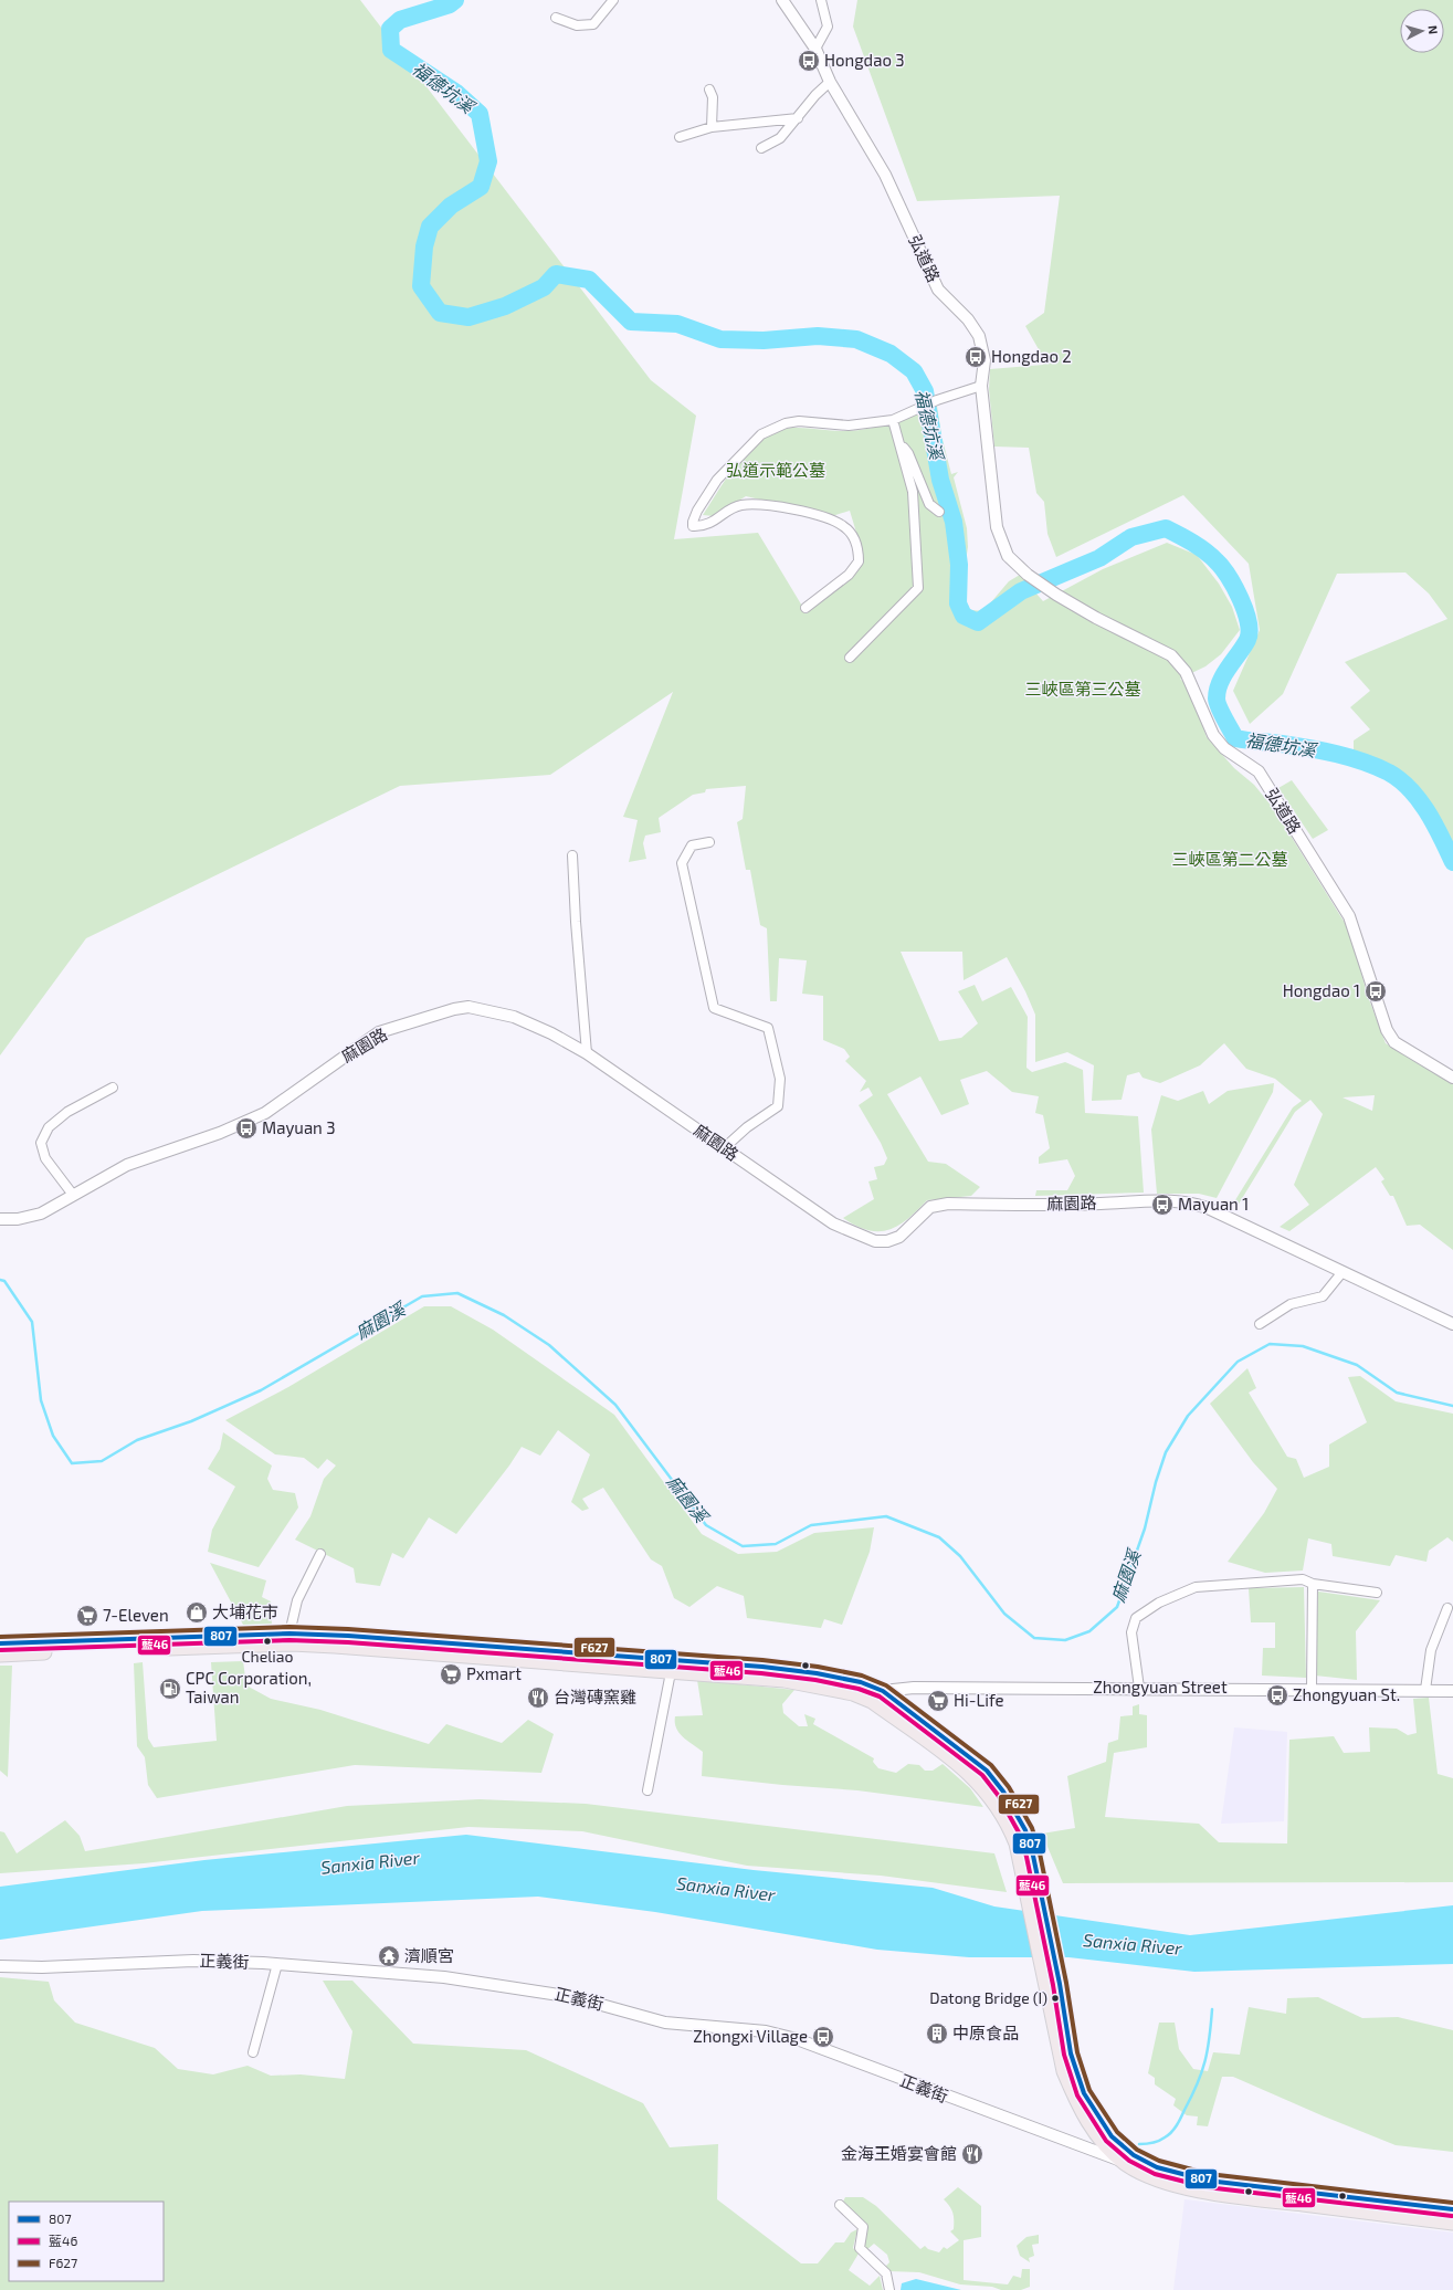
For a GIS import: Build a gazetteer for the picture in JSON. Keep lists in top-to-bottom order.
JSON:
{
  "streets": {
    "street": [
      "弘道路",
      "麻園路",
      "Zhongyuan Street",
      "正義街"
    ]
  },
  "water": ["福德坑溪", "麻園溪", "Sanxia River"],
  "parks": ["弘道示範公墓", "三峽區第三公墓", "三峽區第二公墓"],
  "places": {
    "bus stop": [
      "Hongdao 3",
      "Hongdao 2",
      "Hongdao 1",
      "Mayuan 3",
      "Mayuan 1",
      "Zhongyuan St.",
      "Zhongxi Village"
    ],
    "shop": ["大埔花市"],
    "supermarket": ["7-Eleven", "Pxmart", "Hi-Life"],
    "other": ["Cheliao", "Datong Bridge (I)"],
    "fuel station": ["CPC Corporation, Taiwan"],
    "restaurant": ["台灣磚窯雞", "金海王婚宴會館"],
    "temple": ["濟順宮"],
    "building": ["中原食品"]
  },
  "lines": ["transit line F627", "transit line 807", "transit line 藍46"],
  "legend": ["807", "藍46", "F627"],
  "north": "right"
}
